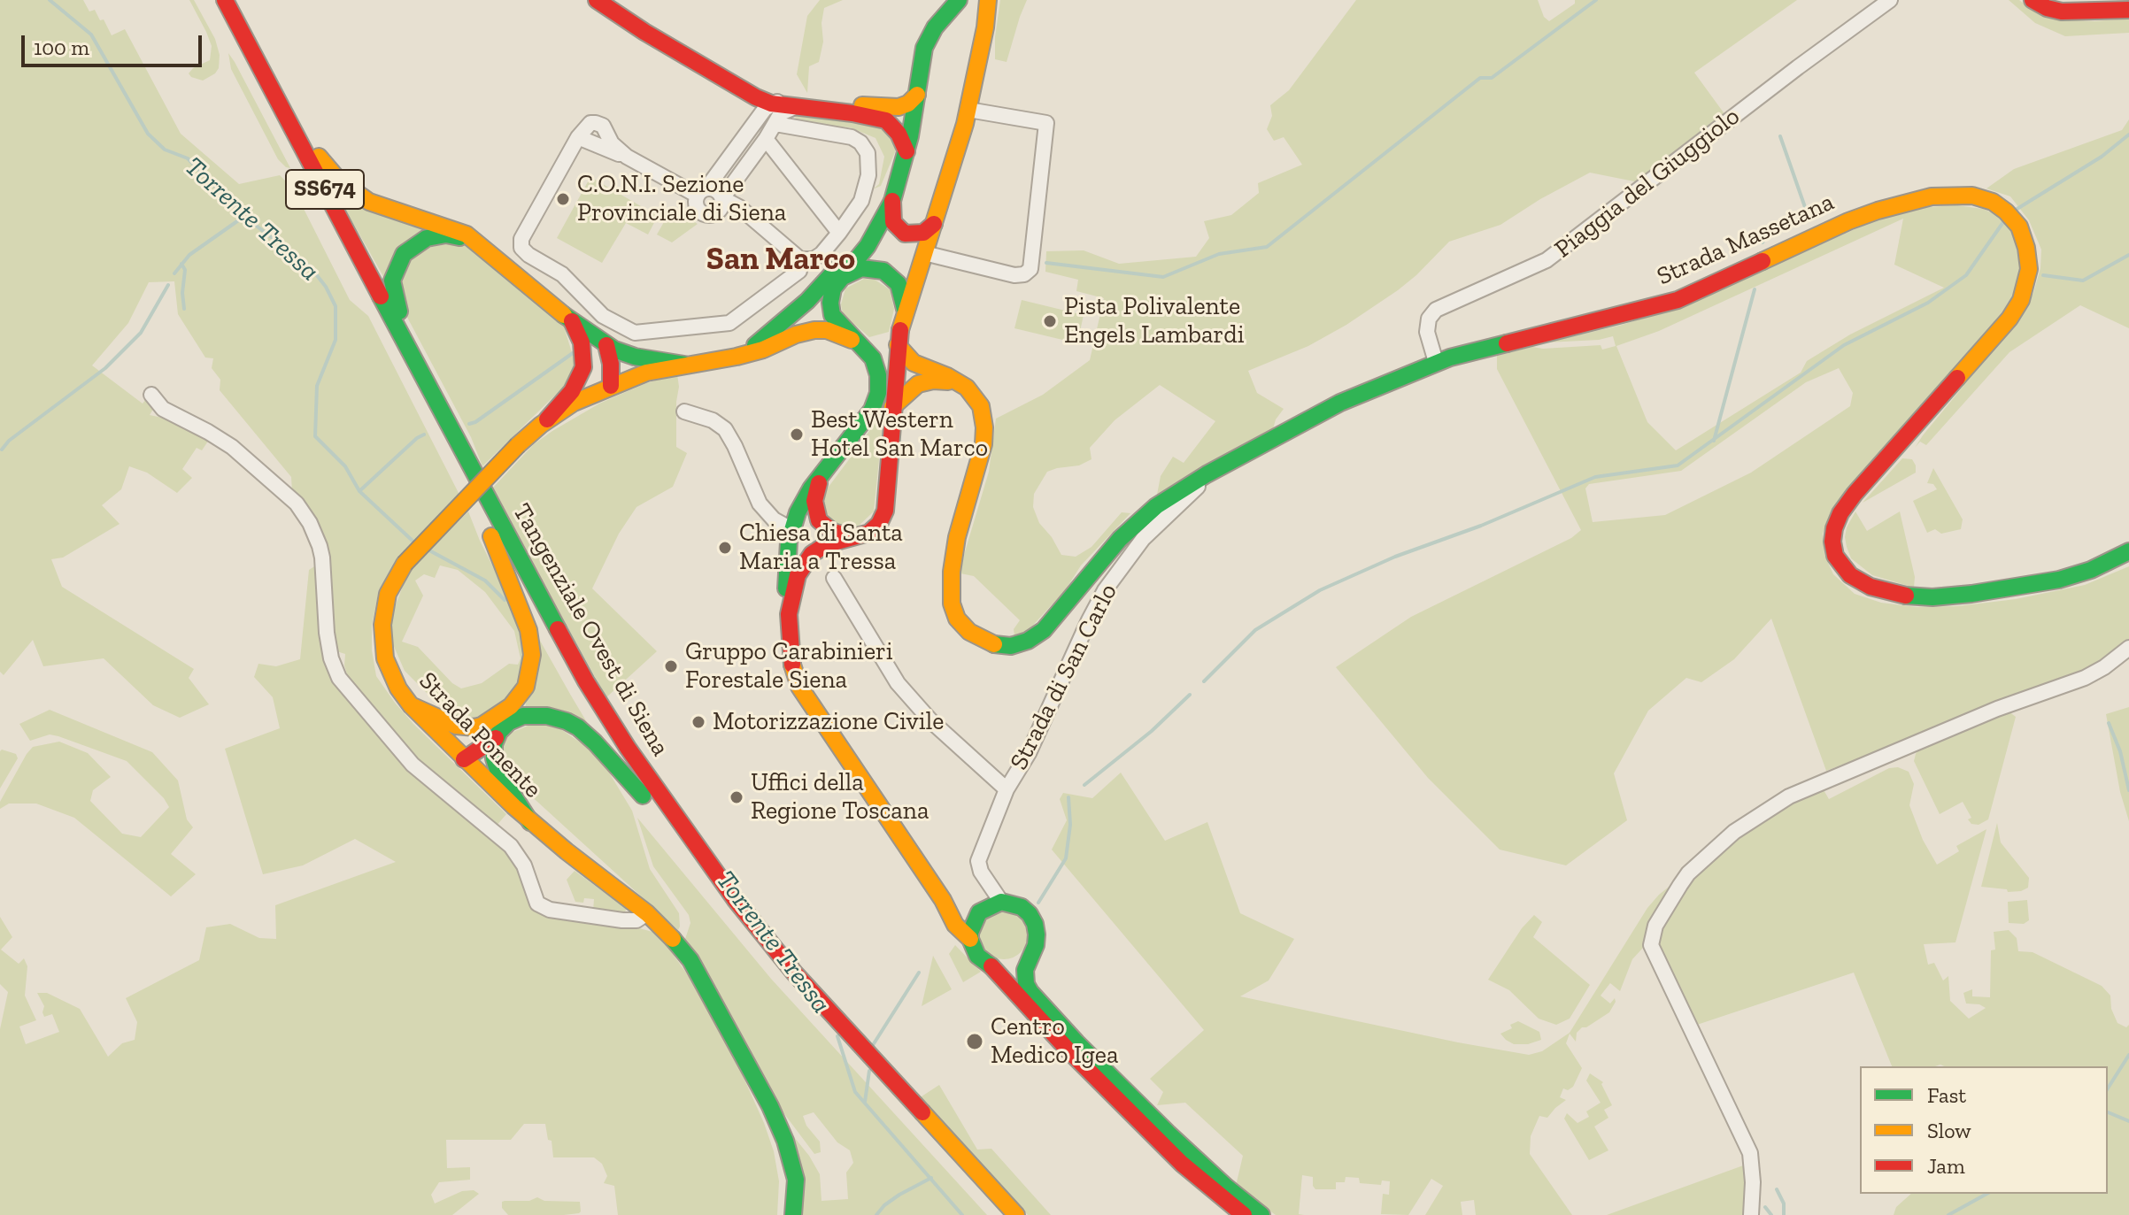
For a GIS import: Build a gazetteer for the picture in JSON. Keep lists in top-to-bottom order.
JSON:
{
  "streets": {
    "main road": [
      "SS674",
      "Strada Massetana",
      "Tangenziale Ovest di Siena",
      "Strada Ponente"
    ],
    "street": ["Piaggia del Giuggiolo", "Strada di San Carlo"]
  },
  "crossings": [
    ["Piaggia del Giuggiolo", "Strada Massetana"],
    ["Strada Massetana", "Strada di San Carlo"]
  ],
  "districts": ["San Marco"],
  "water": ["Torrente Tressa"],
  "places": [
    "C.O.N.I. Sezione Provinciale di Siena",
    "Pista Polivalente Engels Lambardi",
    "Best Western Hotel San Marco",
    "Chiesa di Santa Maria a Tressa",
    "Gruppo Carabinieri Forestale Siena",
    "Motorizzazione Civile",
    "Uffici della Regione Toscana",
    "Centro Medico Igea"
  ],
  "legend": ["Fast", "Slow", "Jam"],
  "scale_bar": "100 m"
}
